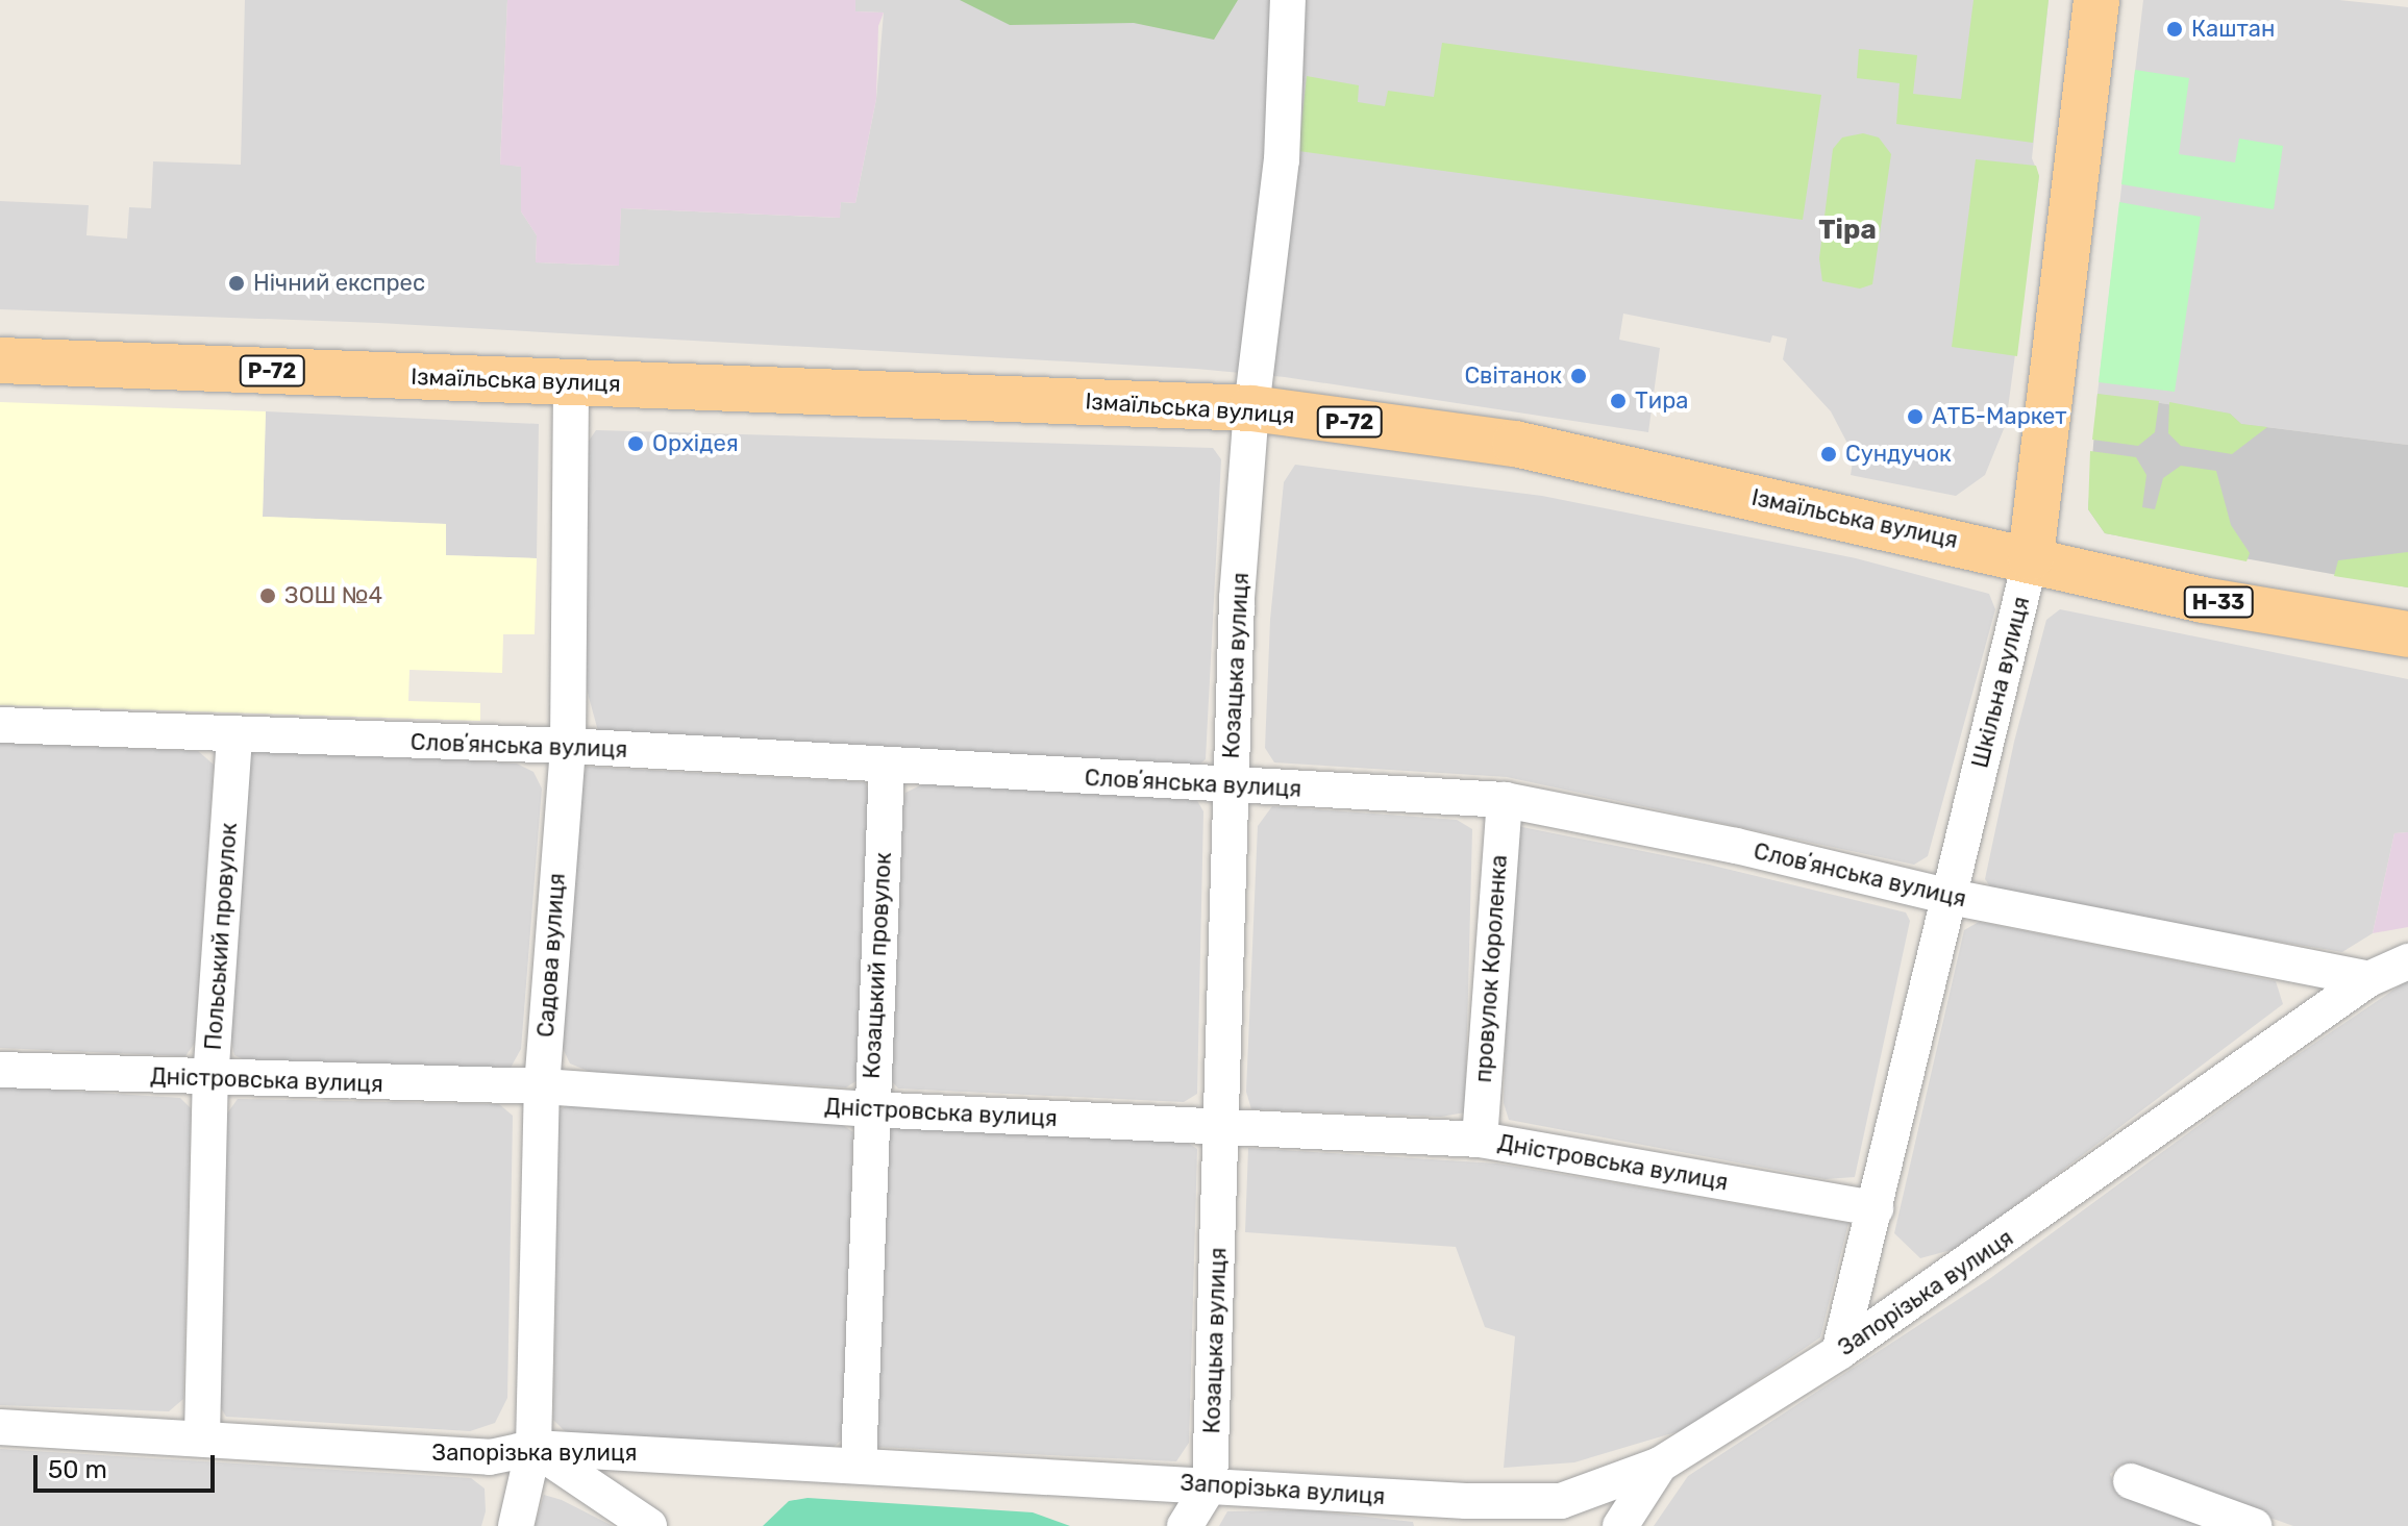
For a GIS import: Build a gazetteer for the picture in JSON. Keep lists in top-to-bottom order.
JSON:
{
  "streets": {
    "main road": [
      "Р-72",
      "Ізмаїльська вулиця",
      "Н-33",
      "Шкільна вулиця"
    ],
    "street": [
      "Козацька вулиця",
      "Словʼянська вулиця",
      "Польський провулок",
      "Садова вулиця",
      "Козацький провулок",
      "провулок Короленка",
      "Дністровська вулиця",
      "Запорізька вулиця"
    ]
  },
  "crossings": [
    ["Ізмаїльська вулиця", "Козацька вулиця"],
    ["Ізмаїльська вулиця", "Шкільна вулиця"],
    ["Ізмаїльська вулиця", "Садова вулиця"],
    ["Козацька вулиця", "Словʼянська вулиця"],
    ["Козацька вулиця", "Дністровська вулиця"],
    ["Козацька вулиця", "Запорізька вулиця"],
    ["Шкільна вулиця", "Словʼянська вулиця"],
    ["Шкільна вулиця", "Дністровська вулиця"],
    ["Шкільна вулиця", "Запорізька вулиця"],
    ["Словʼянська вулиця", "Польський провулок"],
    ["Словʼянська вулиця", "Садова вулиця"],
    ["Словʼянська вулиця", "Козацький провулок"],
    ["Словʼянська вулиця", "провулок Короленка"],
    ["Словʼянська вулиця", "Запорізька вулиця"],
    ["Польський провулок", "Дністровська вулиця"],
    ["Польський провулок", "Запорізька вулиця"],
    ["Садова вулиця", "Дністровська вулиця"],
    ["Садова вулиця", "Запорізька вулиця"],
    ["Козацький провулок", "Дністровська вулиця"],
    ["Козацький провулок", "Запорізька вулиця"],
    ["провулок Короленка", "Дністровська вулиця"]
  ],
  "districts": ["Тіра"],
  "places": [
    "Каштан",
    "Нічний експрес",
    "Світанок",
    "Тира",
    "АТБ-Маркет",
    "Орхідея",
    "Сундучок",
    "ЗОШ №4"
  ],
  "scale_bar": "50 m"
}
